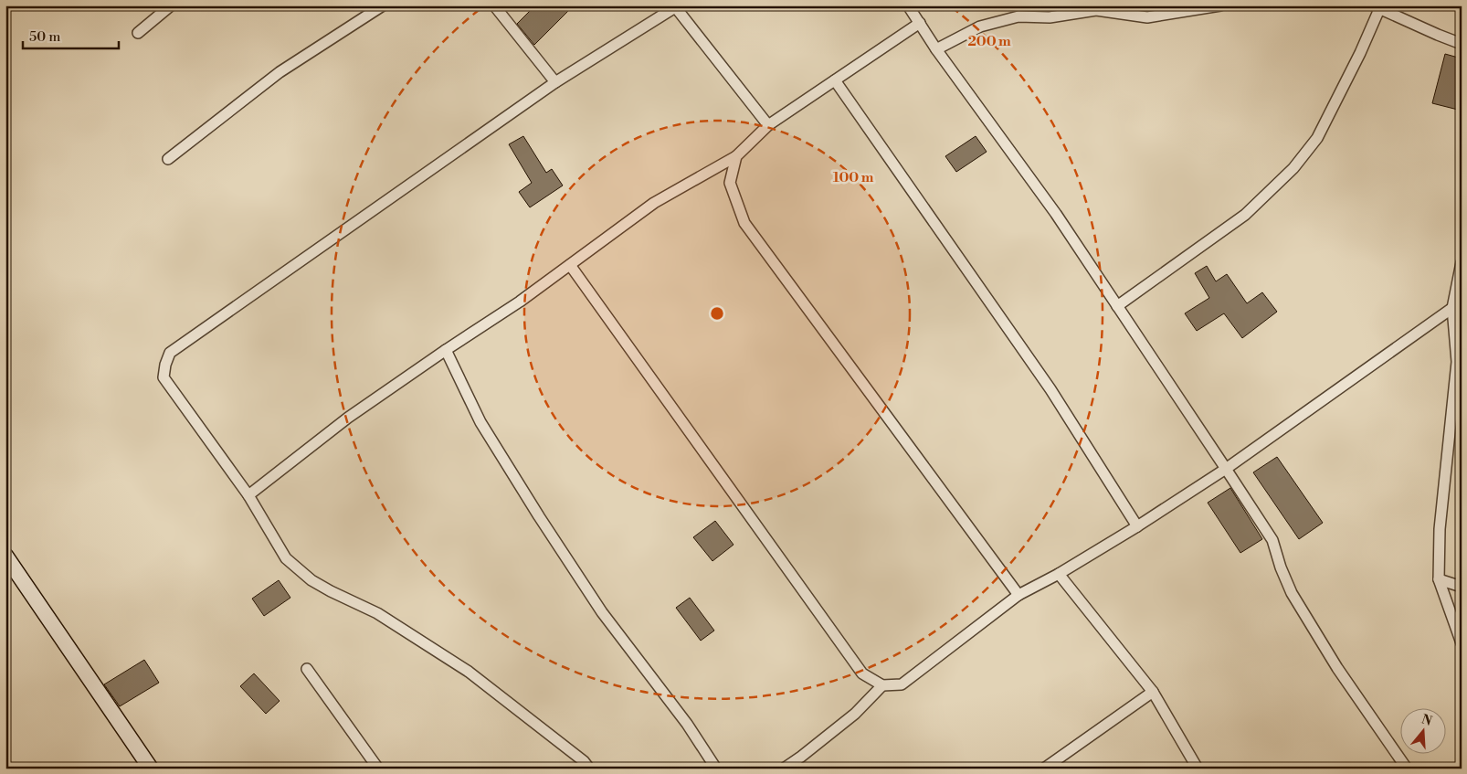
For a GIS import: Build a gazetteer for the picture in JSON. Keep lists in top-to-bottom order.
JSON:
{
  "scale_bar": "50 m",
  "north": "top",
  "rings": ["200 m", "100 m"]
}
